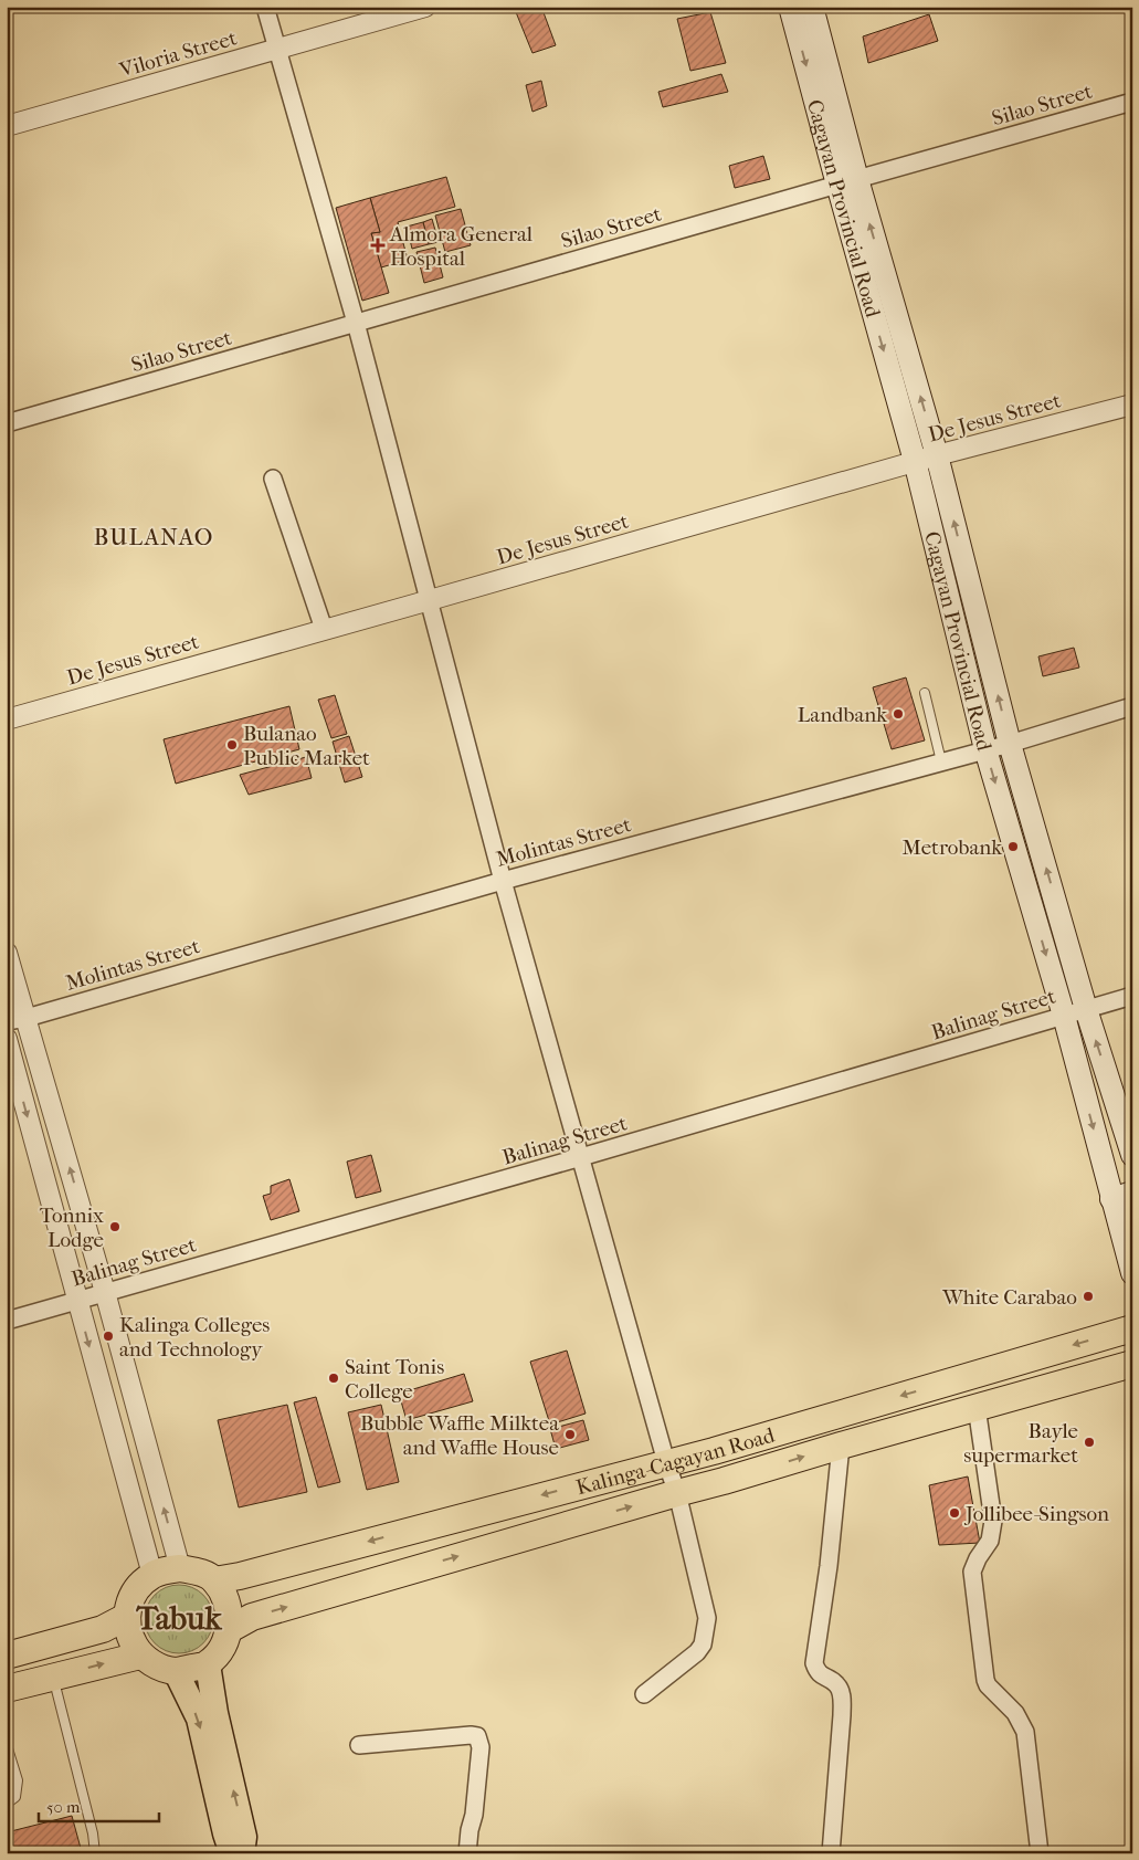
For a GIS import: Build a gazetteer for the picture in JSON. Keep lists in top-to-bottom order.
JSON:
{
  "streets": {
    "highway": ["Kalinga-Cagayan Road"],
    "main road": ["Cagayan Provincial Road"],
    "street": [
      "Viloria Street",
      "Silao Street",
      "De Jesus Street",
      "Molintas Street",
      "Balinag Street"
    ]
  },
  "crossings": [
    ["Silao Street", "Cagayan Provincial Road"],
    ["Cagayan Provincial Road", "De Jesus Street"],
    ["Cagayan Provincial Road", "Molintas Street"],
    ["Cagayan Provincial Road", "Balinag Street"]
  ],
  "districts": ["BULANAO", "Tabuk"],
  "places": {
    "health": ["Almora General Hospital"],
    "other": [
      "Landbank",
      "Bulanao Public Market",
      "Metrobank",
      "Tonnix Lodge",
      "White Carabao",
      "Kalinga Colleges and Technology",
      "Saint Tonis College",
      "Bubble Waffle Milktea and Waffle House",
      "Bayle supermarket",
      "Jollibee-Singson"
    ]
  },
  "scale_bar": "50 m"
}
